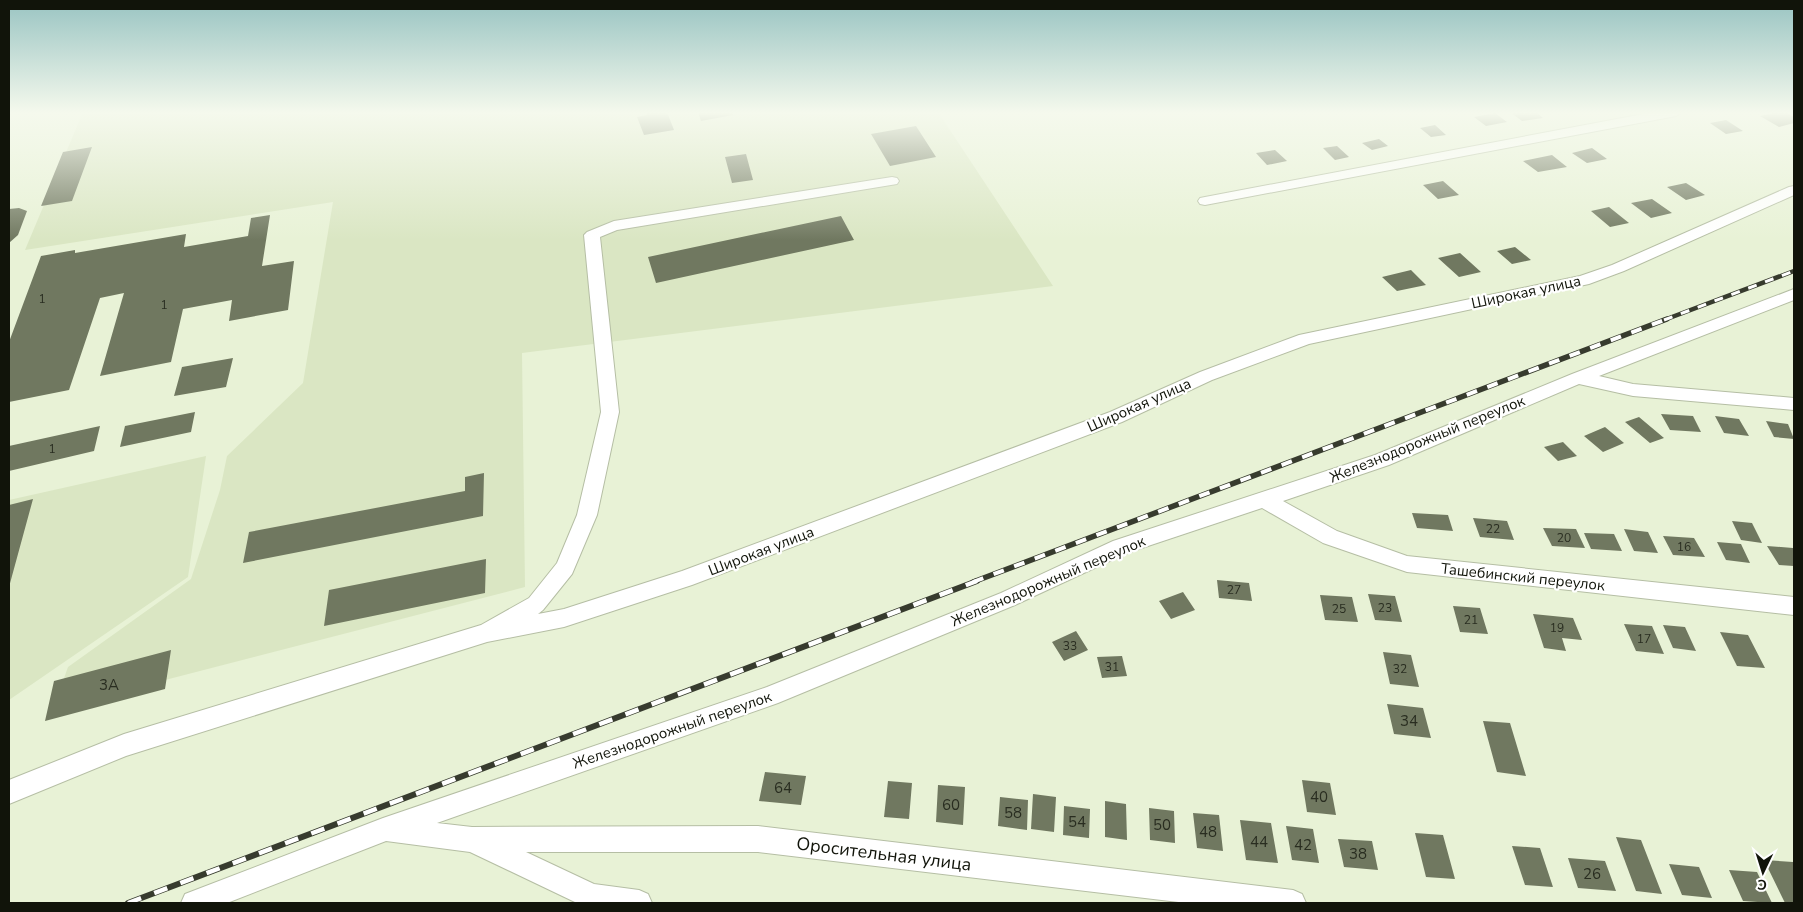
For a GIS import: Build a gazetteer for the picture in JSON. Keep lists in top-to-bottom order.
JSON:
{
  "streets": {
    "street": [
      "Широкая улица",
      "Железнодорожный переулок",
      "Ташебинский переулок",
      "Оросительная улица"
    ]
  },
  "crossings": [
    ["Железнодорожный переулок", "Ташебинский переулок"],
    ["Железнодорожный переулок", "Оросительная улица"]
  ],
  "house_numbers": [
    "1",
    "1",
    "1",
    "22",
    "20",
    "16",
    "27",
    "23",
    "25",
    "21",
    "19",
    "17",
    "33",
    "31",
    "32",
    "3А",
    "34",
    "64",
    "40",
    "60",
    "58",
    "54",
    "50",
    "48",
    "44",
    "42",
    "38",
    "26"
  ],
  "north": "bottom"
}
